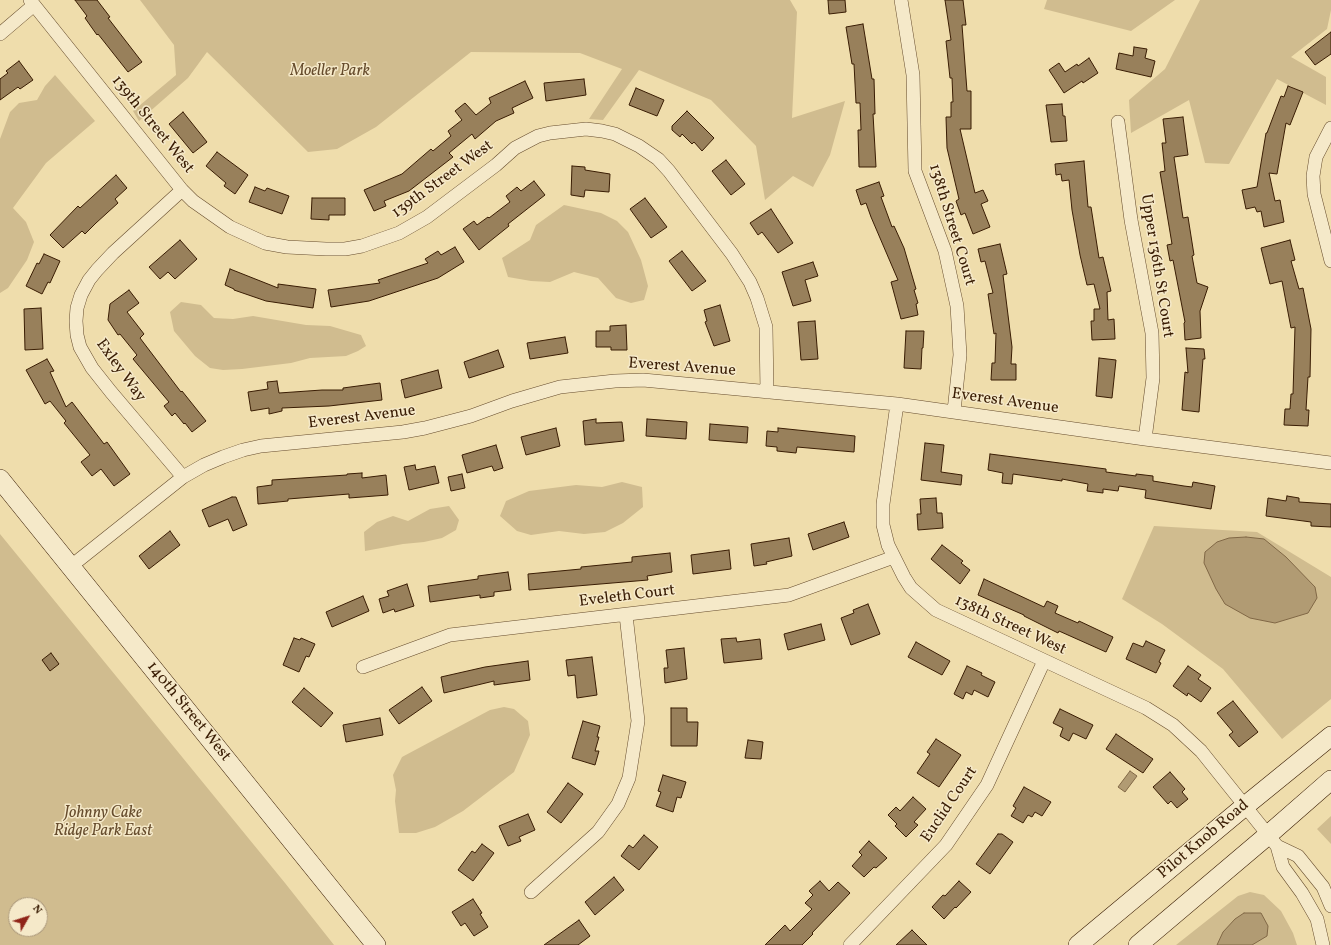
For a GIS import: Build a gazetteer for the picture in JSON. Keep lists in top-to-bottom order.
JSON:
{
  "streets": {
    "street": [
      "139th Street West",
      "138th Street Court",
      "Upper 136th St Court",
      "Everest Avenue",
      "Exley Way",
      "Eveleth Court",
      "138th Street West",
      "140th Street West",
      "Euclid Court",
      "Pilot Knob Road"
    ]
  },
  "crossings": [
    ["139th Street West", "Everest Avenue"],
    ["139th Street West", "Exley Way"],
    ["138th Street Court", "Everest Avenue"],
    ["Upper 136th St Court", "Everest Avenue"],
    ["Everest Avenue", "Exley Way"],
    ["Everest Avenue", "138th Street West"],
    ["Everest Avenue", "140th Street West"],
    ["Eveleth Court", "138th Street West"],
    ["138th Street West", "Euclid Court"],
    ["138th Street West", "Pilot Knob Road"]
  ],
  "parks": ["Moeller Park", "Johnny Cake Ridge Park East"],
  "north": "top right"
}
